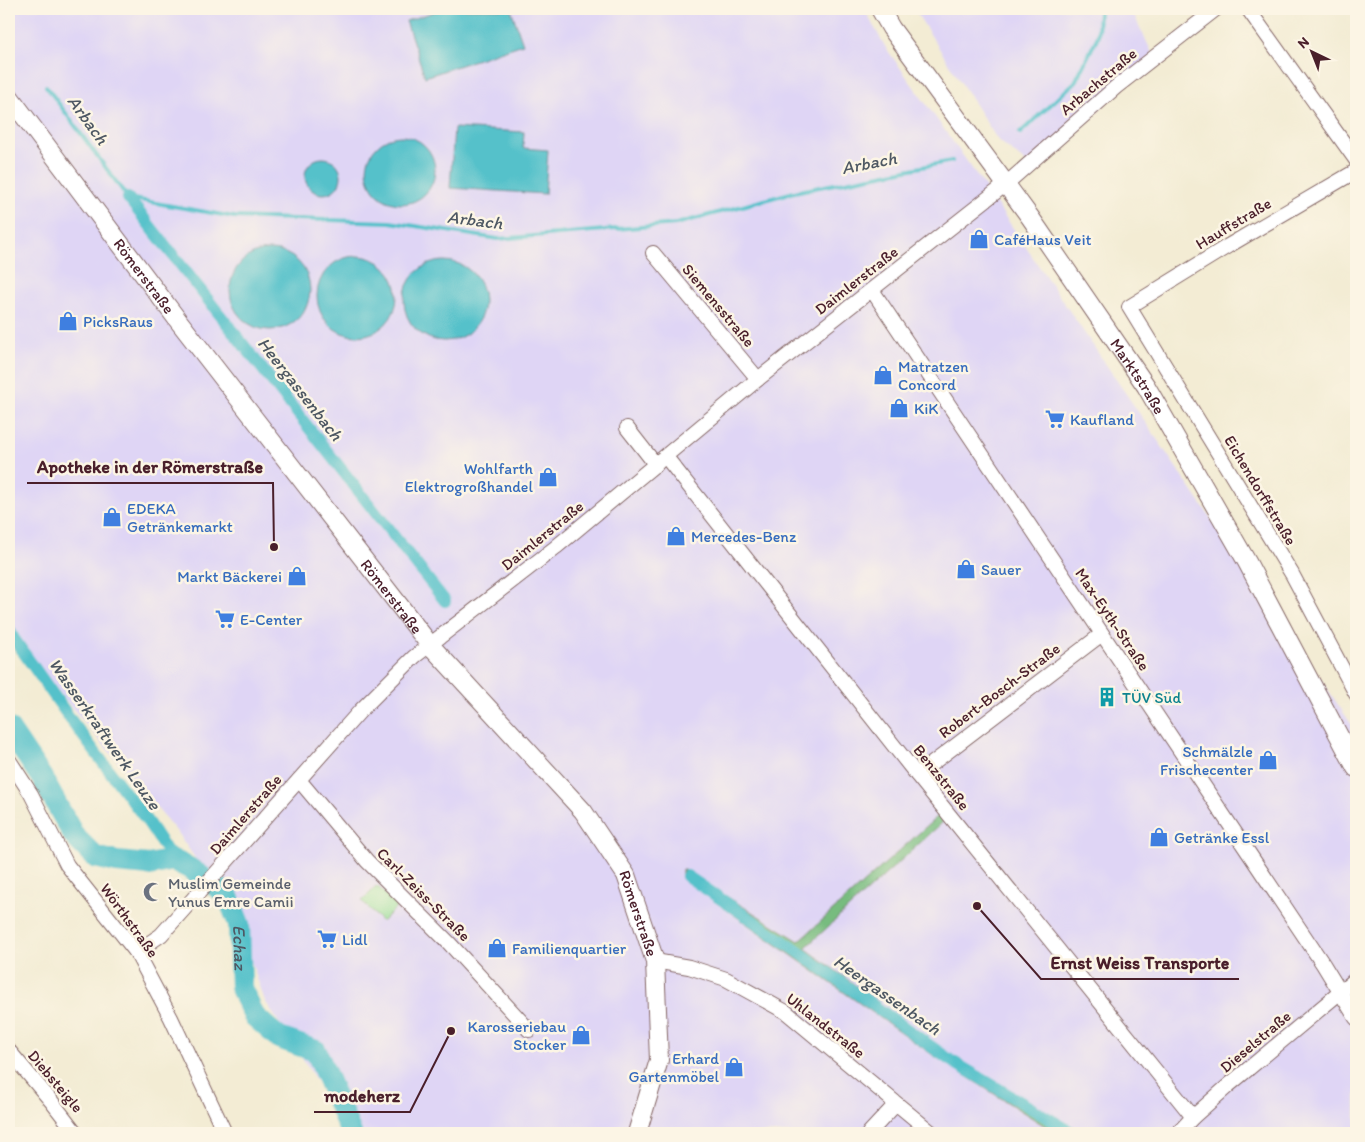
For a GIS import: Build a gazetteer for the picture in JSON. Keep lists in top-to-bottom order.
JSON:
{
  "streets": {
    "main road": ["Römerstraße", "Marktstraße"],
    "street": [
      "Arbachstraße",
      "Hauffstraße",
      "Daimlerstraße",
      "Siemensstraße",
      "Eichendorffstraße",
      "Max-Eyth-Straße",
      "Robert-Bosch-Straße",
      "Benzstraße",
      "Carl-Zeiss-Straße",
      "Wörthstraße",
      "Uhlandstraße",
      "Dieselstraße",
      "Diebsteigle"
    ]
  },
  "crossings": [
    ["Arbachstraße", "Daimlerstraße"],
    ["Arbachstraße", "Marktstraße"],
    ["Hauffstraße", "Eichendorffstraße"],
    ["Römerstraße", "Daimlerstraße"],
    ["Römerstraße", "Uhlandstraße"],
    ["Daimlerstraße", "Siemensstraße"],
    ["Daimlerstraße", "Marktstraße"],
    ["Daimlerstraße", "Max-Eyth-Straße"],
    ["Daimlerstraße", "Benzstraße"],
    ["Daimlerstraße", "Carl-Zeiss-Straße"],
    ["Daimlerstraße", "Wörthstraße"],
    ["Max-Eyth-Straße", "Robert-Bosch-Straße"],
    ["Max-Eyth-Straße", "Dieselstraße"],
    ["Robert-Bosch-Straße", "Benzstraße"],
    ["Benzstraße", "Dieselstraße"]
  ],
  "water": [
    "Arbach",
    "Heergassenbach",
    "Wasserkraftwerk Leuze",
    "Echaz"
  ],
  "places": {
    "shop": [
      "CaféHaus Veit",
      "PicksRaus",
      "Matratzen Concord",
      "KiK",
      "Wohlfarth Elektrogroßhandel",
      "EDEKA Getränkemarkt",
      "Mercedes-Benz",
      "Sauer",
      "Markt Bäckerei",
      "Schmälzle Frischecenter",
      "Getränke Essl",
      "Familienquartier",
      "Karosseriebau Stocker",
      "Erhard Gartenmöbel"
    ],
    "supermarket": ["Kaufland", "E-Center", "Lidl"],
    "other": ["Apotheke in der Römerstraße", "Ernst Weiss Transporte", "modeherz"],
    "building": ["TÜV Süd"],
    "mosque": ["Muslim Gemeinde Yunus Emre Camii"]
  },
  "north": "top left"
}
